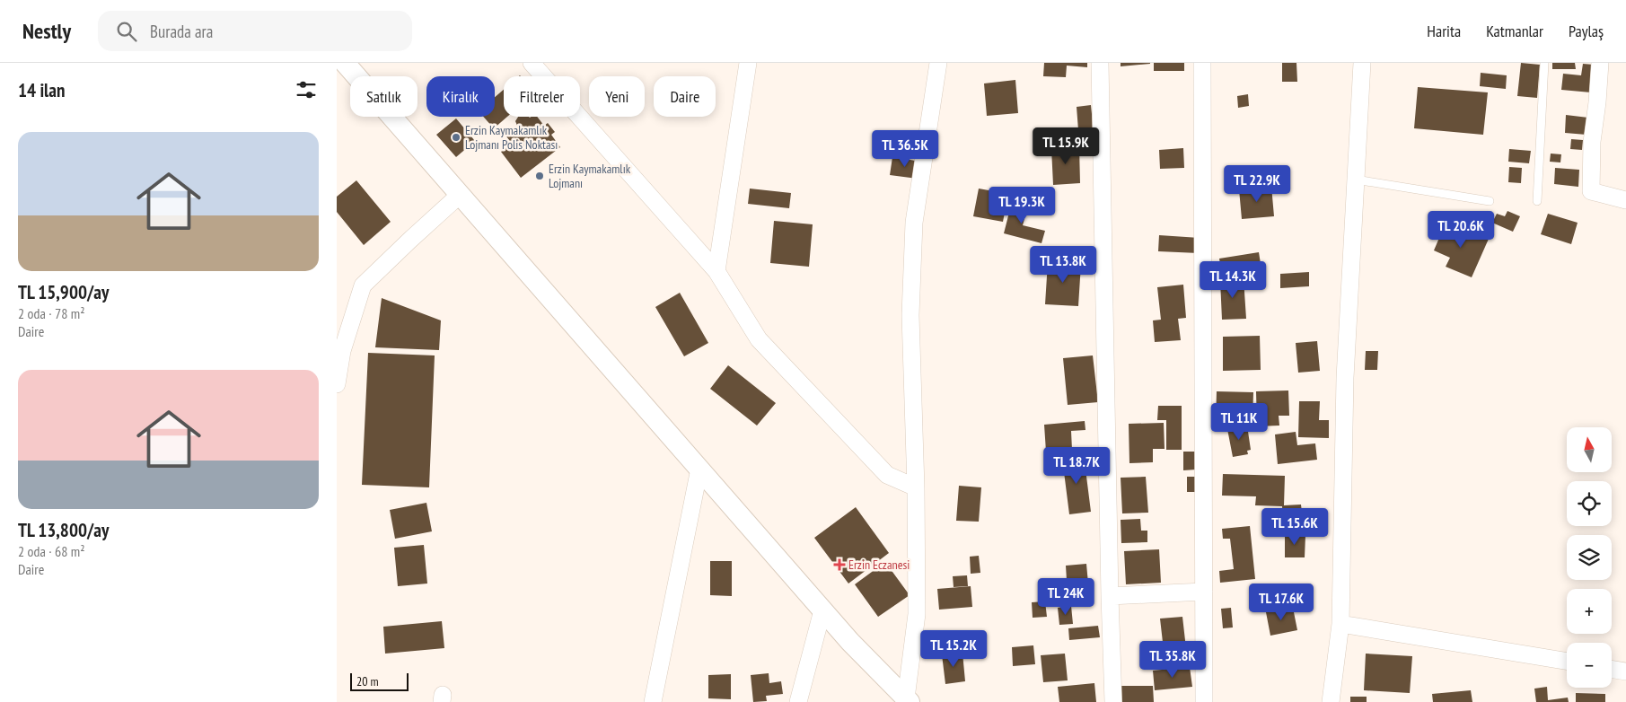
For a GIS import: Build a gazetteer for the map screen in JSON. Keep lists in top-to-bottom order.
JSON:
{
  "places": {
    "other": ["Erzin Kaymakamlık Lojmanı Polis Noktası", "Erzin Kaymakamlık Lojmanı"],
    "health": ["Erzin Eczanesi"]
  },
  "scale_bar": "20 m",
  "north": "top",
  "page": {
    "header": "Nestly",
    "search": "Burada ara",
    "nav": ["Harita", "Katmanlar", "Paylaş"],
    "heading": "14 ilan",
    "chip": [
      "Satılık",
      "Kiralık",
      "Filtreler",
      "Yeni",
      "Daire"
    ],
    "list": [
      {
        "name": "TL 15,900/ay",
        "note": "2 oda · 78 m² · Daire"
      },
      {
        "name": "TL 13,800/ay",
        "note": "2 oda · 68 m² · Daire"
      }
    ],
    "price": [
      "TL 15.9K",
      "TL 36.5K",
      "TL 22.9K",
      "TL 19.3K",
      "TL 20.6K",
      "TL 13.8K",
      "TL 14.3K",
      "TL 11K",
      "TL 18.7K",
      "TL 15.6K",
      "TL 24K",
      "TL 17.6K",
      "TL 15.2K",
      "TL 35.8K"
    ],
    "map_buttons": ["+", "−"],
    "scale": "20 m"
  }
}
